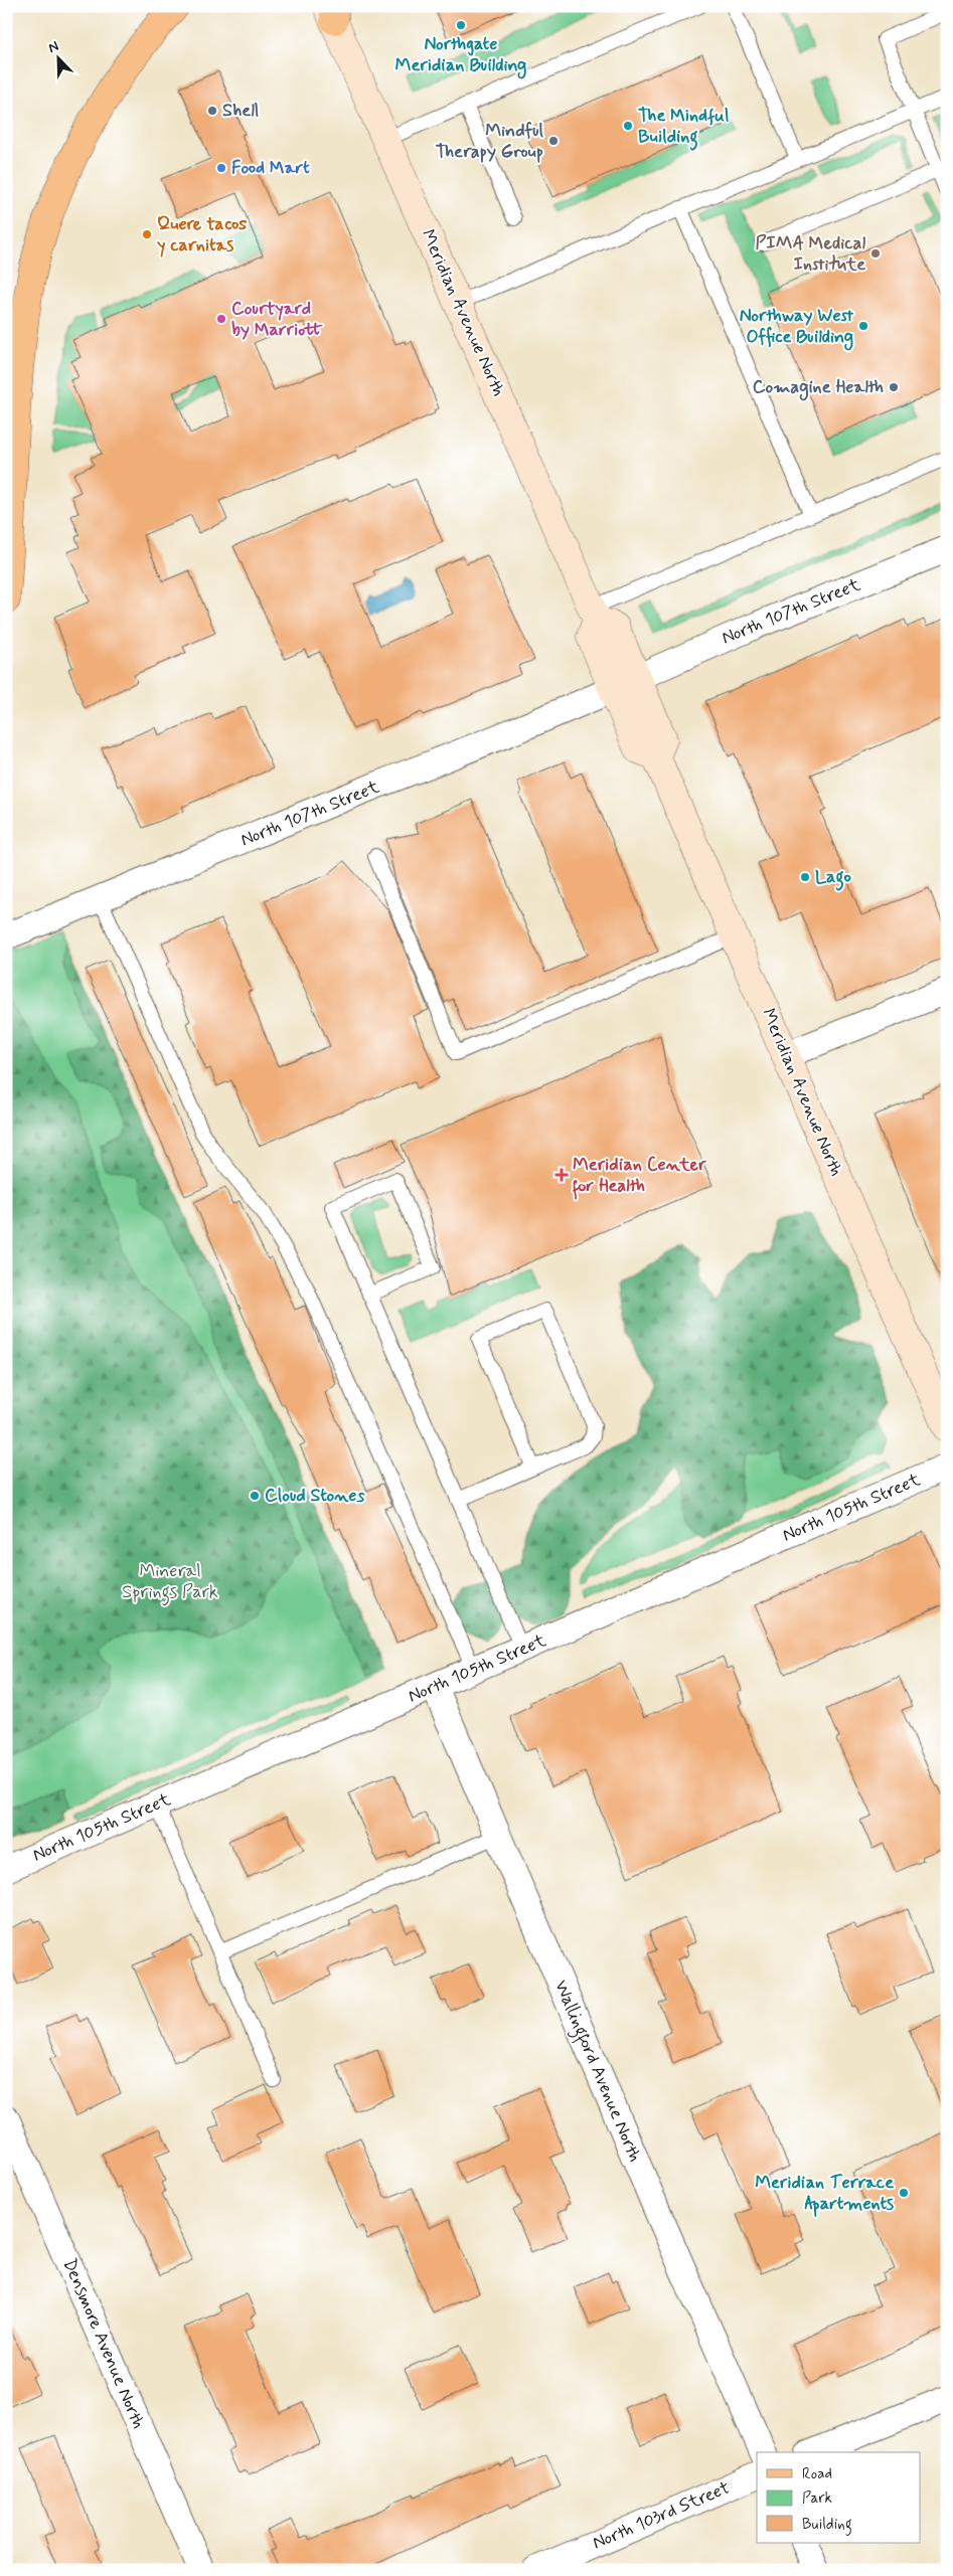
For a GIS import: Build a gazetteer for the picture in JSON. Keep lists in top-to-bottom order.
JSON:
{
  "streets": {
    "street": [
      "Meridian Avenue North",
      "North 107th Street",
      "North 105th Street",
      "Wallingford Avenue North",
      "Densmore Avenue North",
      "North 103rd Street"
    ]
  },
  "crossings": [
    ["Meridian Avenue North", "North 107th Street"],
    ["North 105th Street", "Wallingford Avenue North"]
  ],
  "parks": ["Mineral Springs Park"],
  "places": {
    "other": [
      "Northgate Meridian Building",
      "Shell",
      "The Mindful Building",
      "Mindful Therapy Group",
      "Food Mart",
      "Quere tacos y carnitas",
      "PIMA Medical Institute",
      "Courtyard by Marriott",
      "Northway West Office Building",
      "Comagine Health",
      "Lago",
      "Cloud Stones",
      "Meridian Terrace Apartments"
    ],
    "health": ["Meridian Center for Health"]
  },
  "legend": ["Road", "Park", "Building"],
  "north": "top left"
}
